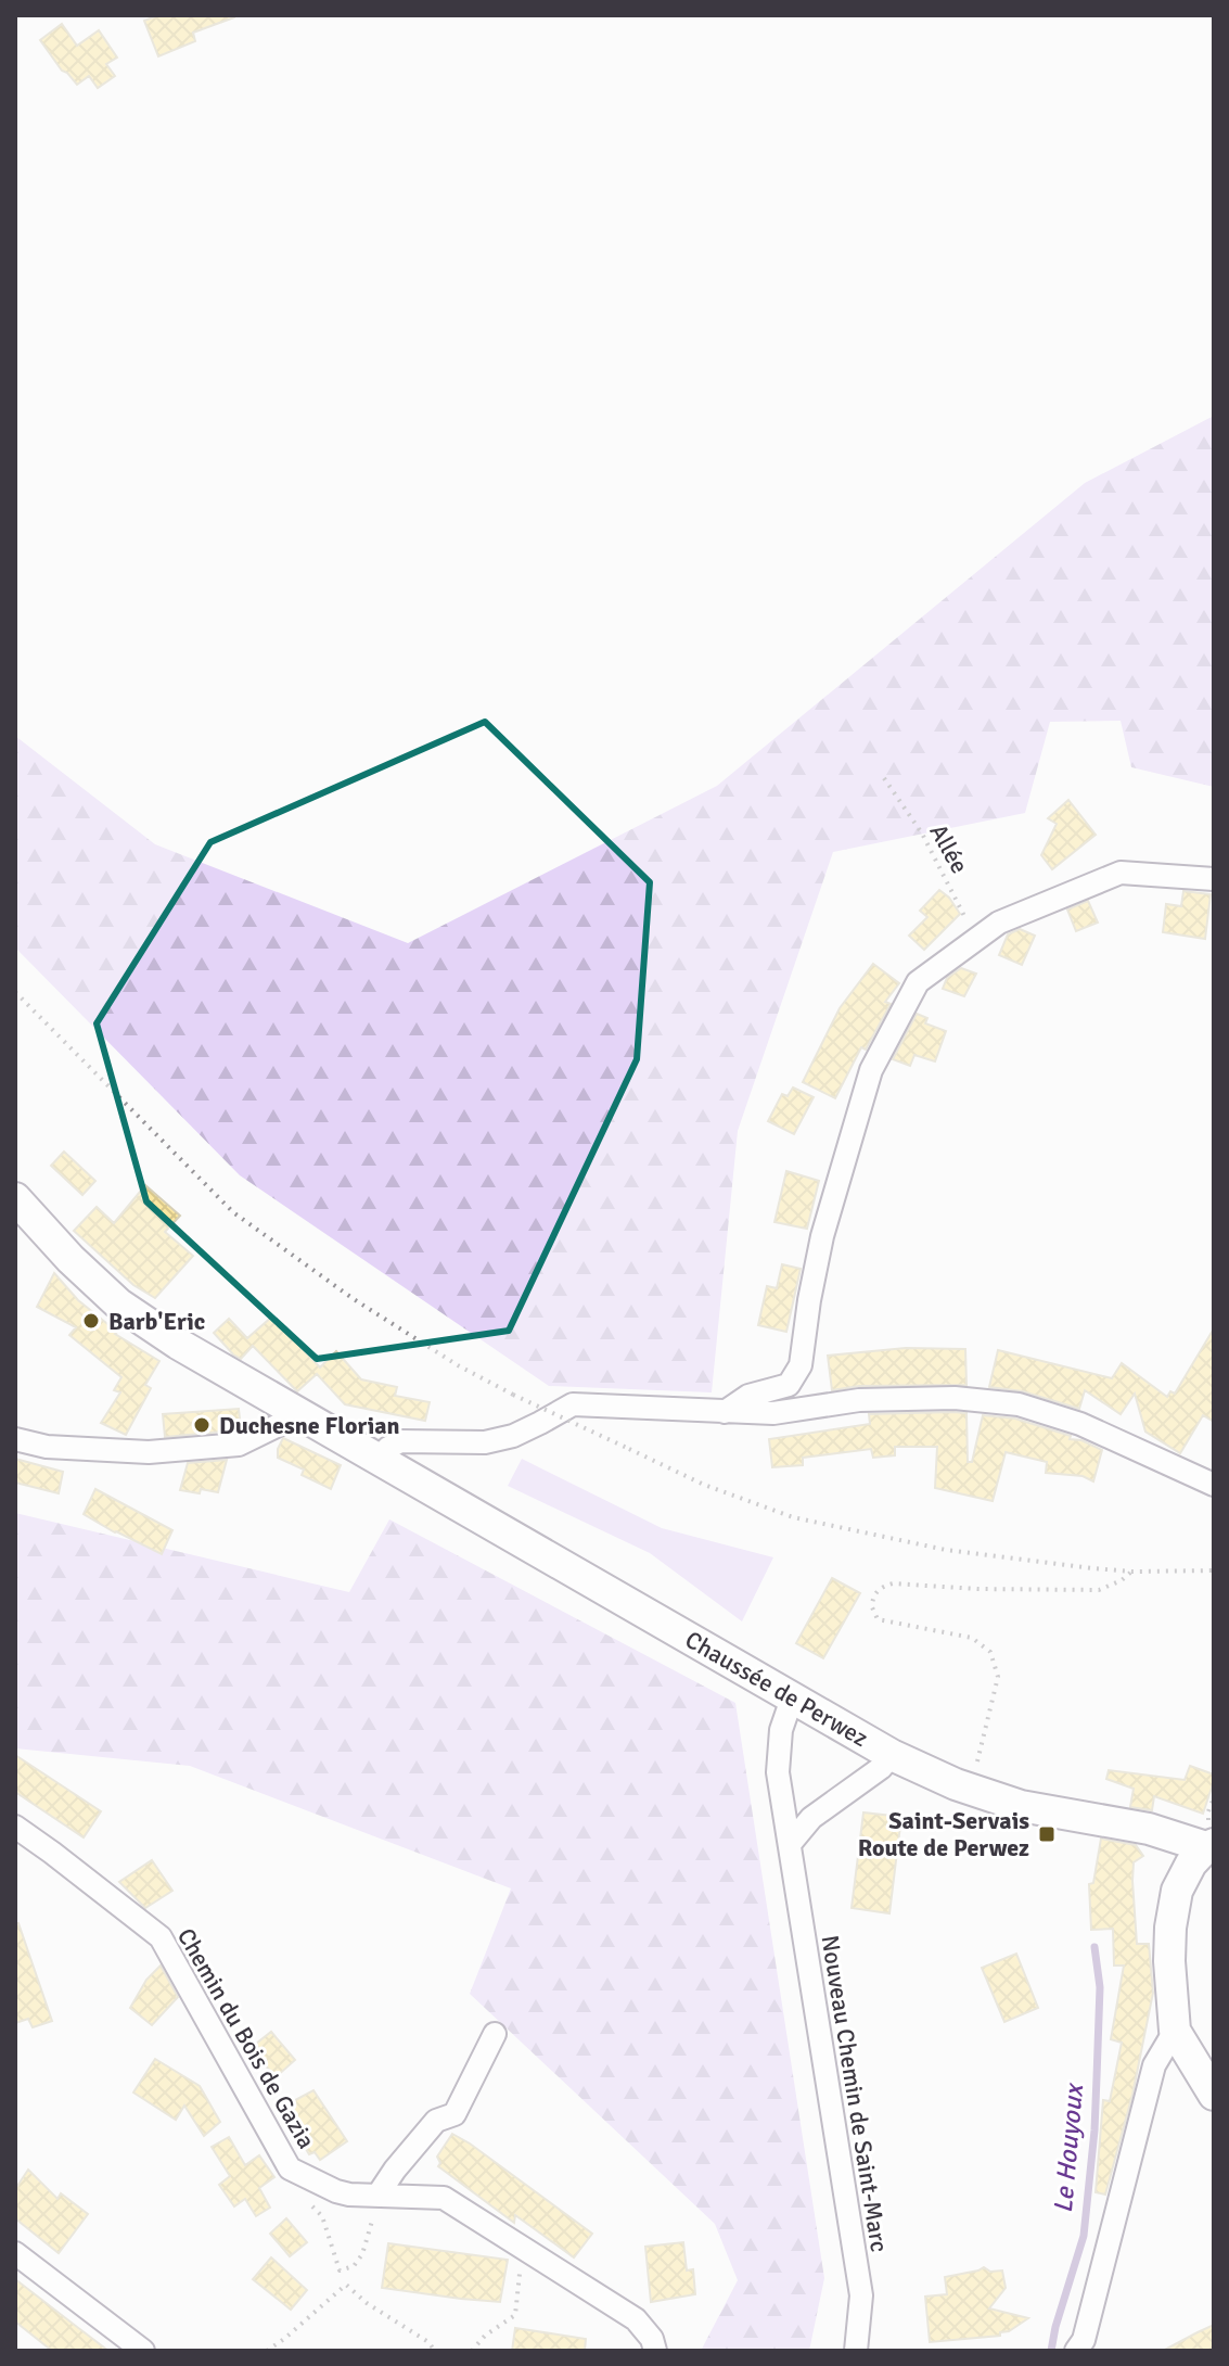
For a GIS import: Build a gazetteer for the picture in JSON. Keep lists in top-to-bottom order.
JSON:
{
  "streets": {
    "main road": ["Chaussée de Perwez"],
    "street": ["Chemin du Bois de Gazia", "Nouveau Chemin de Saint-Marc"],
    "path": ["Allée"]
  },
  "crossings": [
    ["Chaussée de Perwez", "Nouveau Chemin de Saint-Marc"]
  ],
  "water": ["Le Houyoux"],
  "places": {
    "other": ["Barb'Eric", "Duchesne Florian"],
    "transit": ["Saint-Servais Route de Perwez"]
  }
}
